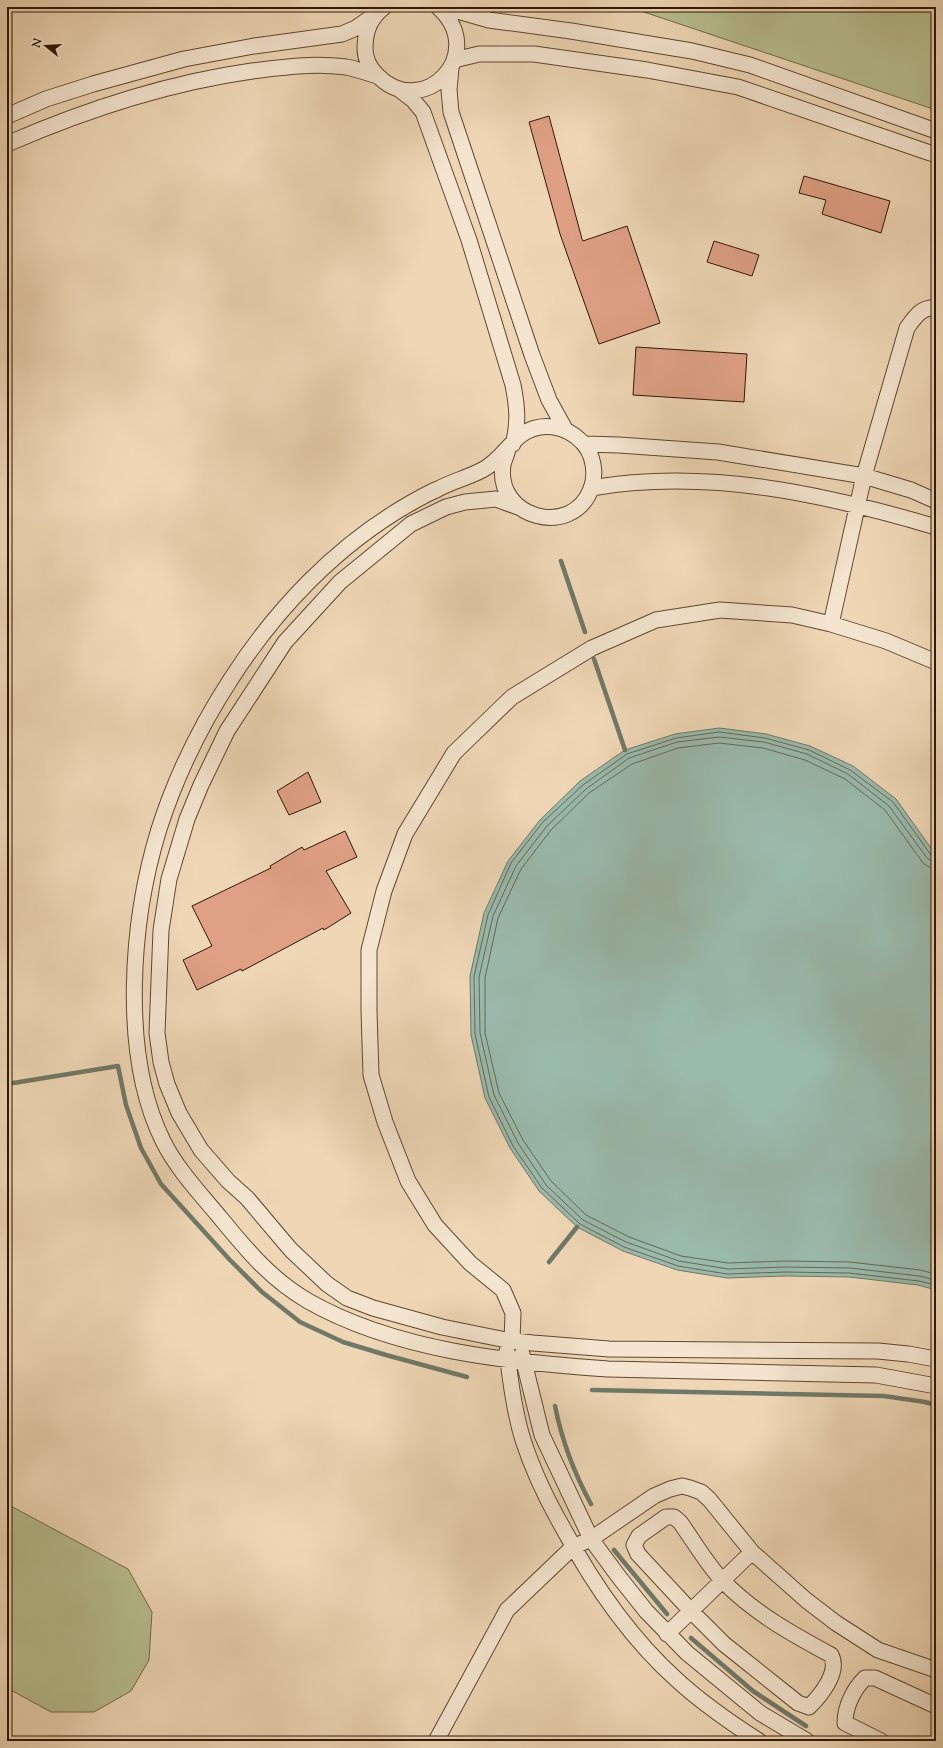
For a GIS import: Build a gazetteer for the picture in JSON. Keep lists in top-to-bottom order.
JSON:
{
  "north": "left"
}
